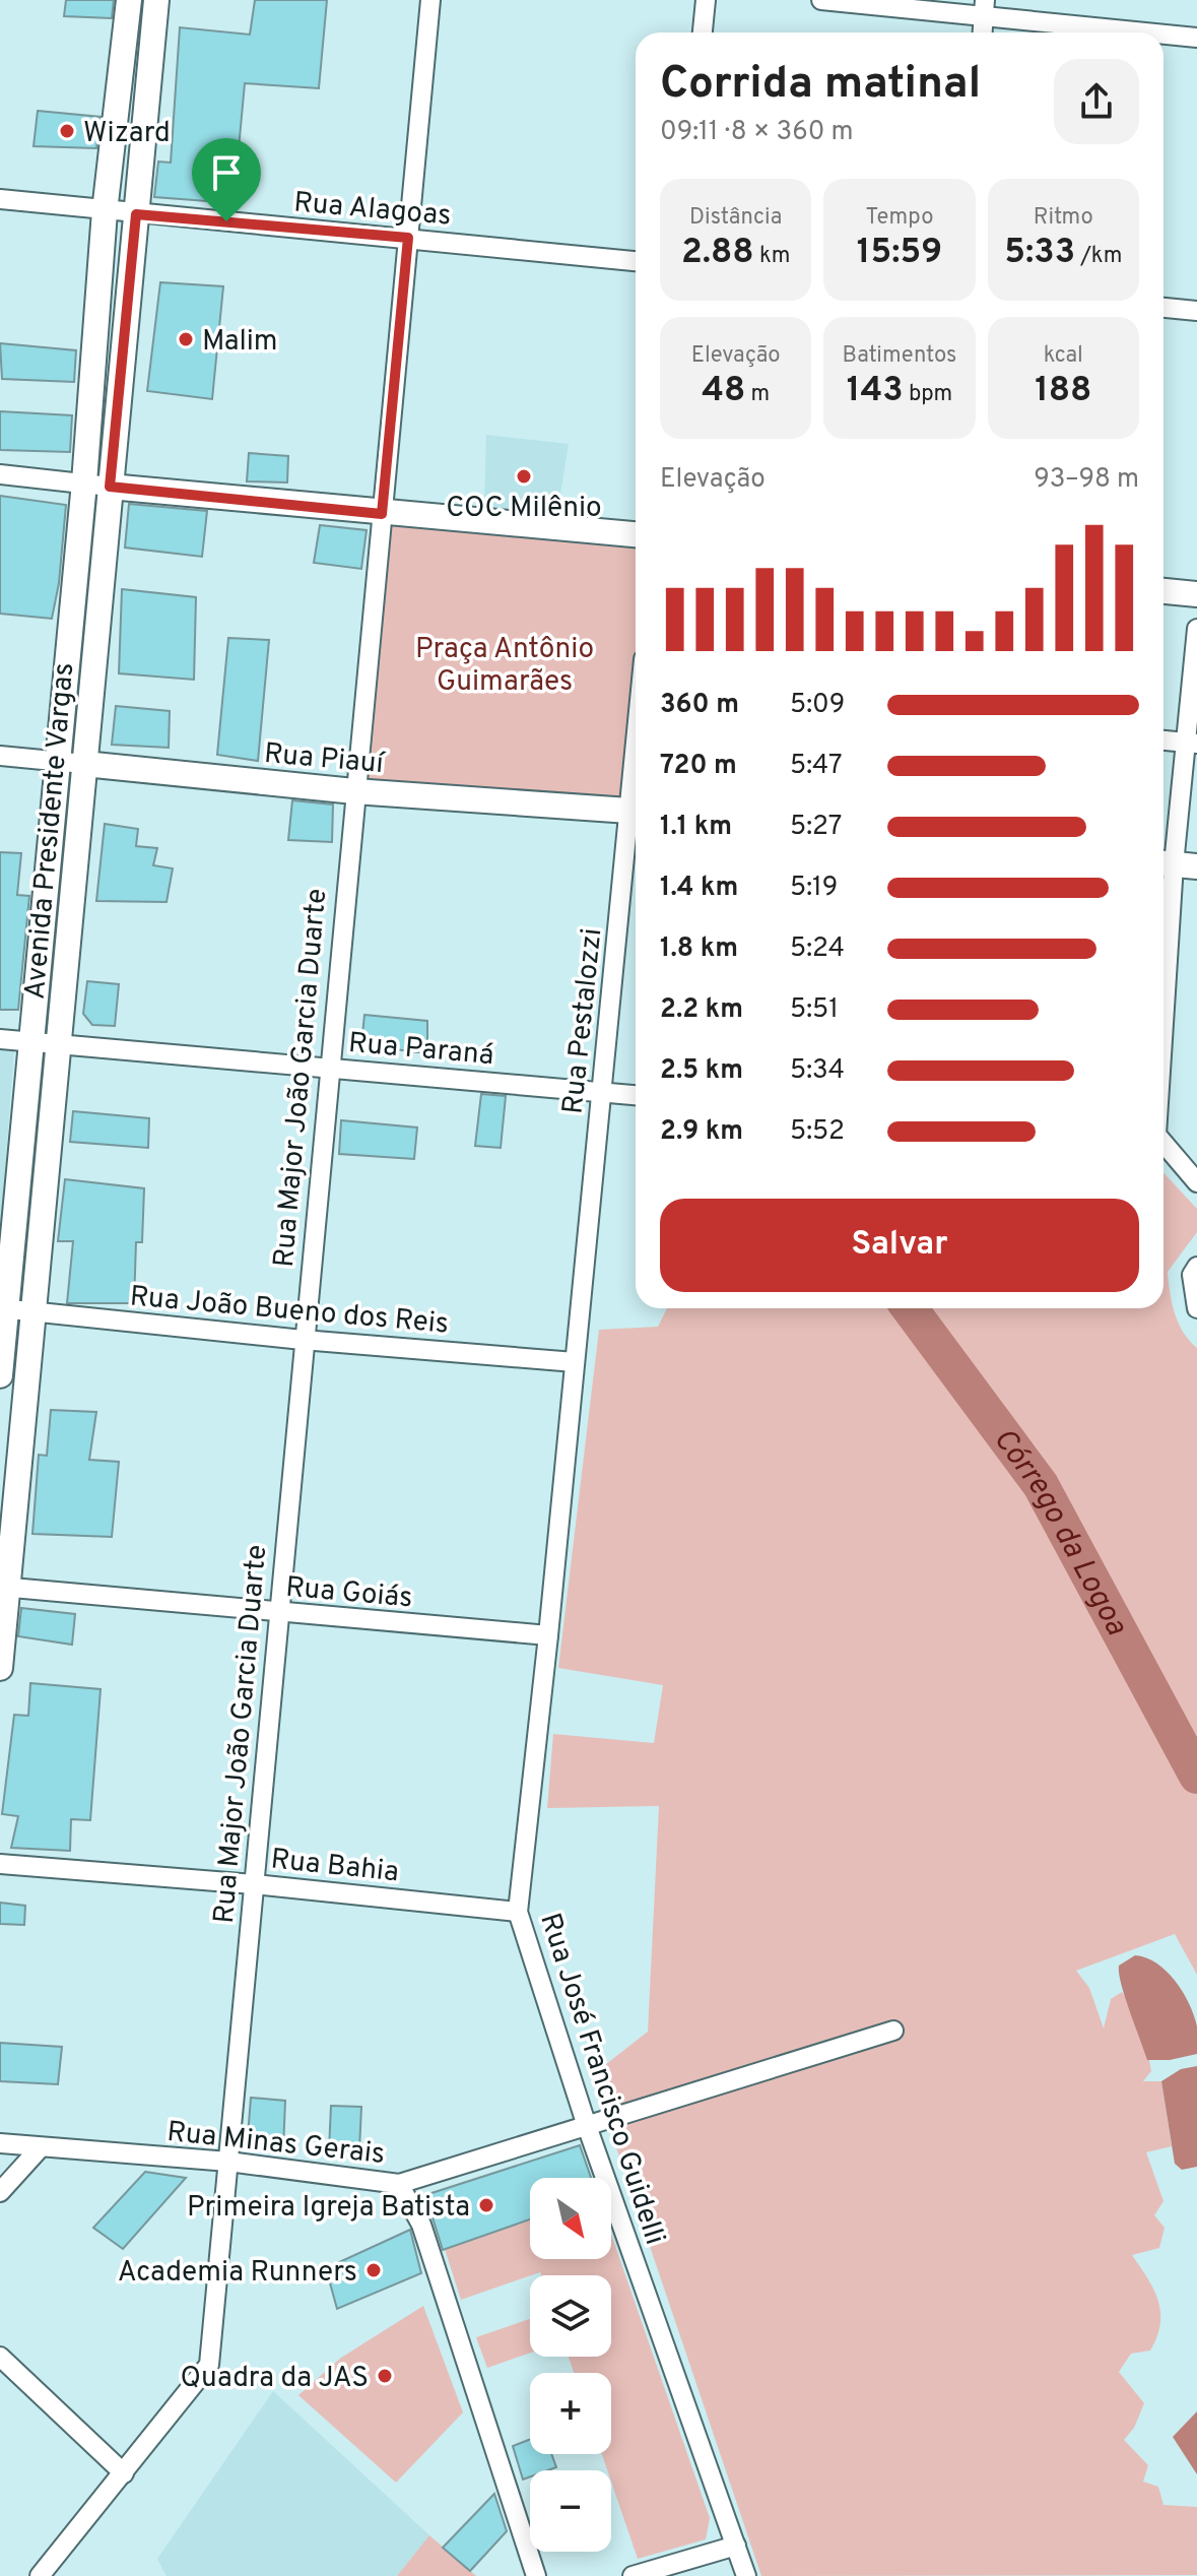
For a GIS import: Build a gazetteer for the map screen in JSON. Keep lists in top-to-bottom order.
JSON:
{
  "streets": {
    "main road": ["Rua Piauí", "Avenida Presidente Vargas"],
    "street": [
      "Rua Alagoas",
      "Rua Pestalozzi",
      "Rua Paraná",
      "Rua Major João Garcia Duarte",
      "Rua João Bueno dos Reis",
      "Rua Goiás",
      "Rua Bahia",
      "Rua José Francisco Guidelli",
      "Rua Minas Gerais"
    ]
  },
  "crossings": [
    ["Rua Alagoas", "Avenida Presidente Vargas"],
    ["Rua Alagoas", "Rua Major João Garcia Duarte"],
    ["Rua Piauí", "Avenida Presidente Vargas"],
    ["Rua Piauí", "Rua Major João Garcia Duarte"],
    ["Avenida Presidente Vargas", "Rua Paraná"],
    ["Avenida Presidente Vargas", "Rua João Bueno dos Reis"],
    ["Avenida Presidente Vargas", "Rua Goiás"],
    ["Rua Pestalozzi", "Rua Paraná"],
    ["Rua Pestalozzi", "Rua João Bueno dos Reis"],
    ["Rua Pestalozzi", "Rua José Francisco Guidelli"],
    ["Rua Paraná", "Rua Major João Garcia Duarte"],
    ["Rua Major João Garcia Duarte", "Rua João Bueno dos Reis"],
    ["Rua Major João Garcia Duarte", "Rua Goiás"],
    ["Rua Major João Garcia Duarte", "Rua Bahia"],
    ["Rua Major João Garcia Duarte", "Rua Minas Gerais"],
    ["Rua Goiás", "Rua José Francisco Guidelli"],
    ["Rua Bahia", "Rua José Francisco Guidelli"],
    ["Rua José Francisco Guidelli", "Rua Minas Gerais"]
  ],
  "water": ["Córrego da Logoa"],
  "parks": ["Praça Antônio Guimarães"],
  "places": [
    "Wizard",
    "Malim",
    "COC Milênio",
    "Primeira Igreja Batista",
    "Academia Runners",
    "Quadra da JAS"
  ],
  "north": "bottom right",
  "page": {
    "heading": ["Corrida matinal", "09:11 · 8 × 360 m"],
    "stats": [
      ["Distância", "2.88 km"],
      ["Tempo", "15:59"],
      ["Ritmo", "5:33 /km"],
      ["Elevação", "48 m"],
      ["Batimentos", "143 bpm"],
      ["kcal", "188"]
    ],
    "chart": ["Elevação", "93–98 m"],
    "list": [
      {
        "name": "360 m",
        "note": "5:09"
      },
      {
        "name": "720 m",
        "note": "5:47"
      },
      {
        "name": "1.1 km",
        "note": "5:27"
      },
      {
        "name": "1.4 km",
        "note": "5:19"
      },
      {
        "name": "1.8 km",
        "note": "5:24"
      },
      {
        "name": "2.2 km",
        "note": "5:51"
      },
      {
        "name": "2.5 km",
        "note": "5:34"
      },
      {
        "name": "2.9 km",
        "note": "5:52"
      }
    ],
    "buttons": "Salvar",
    "map_buttons": ["+", "−"]
  }
}
